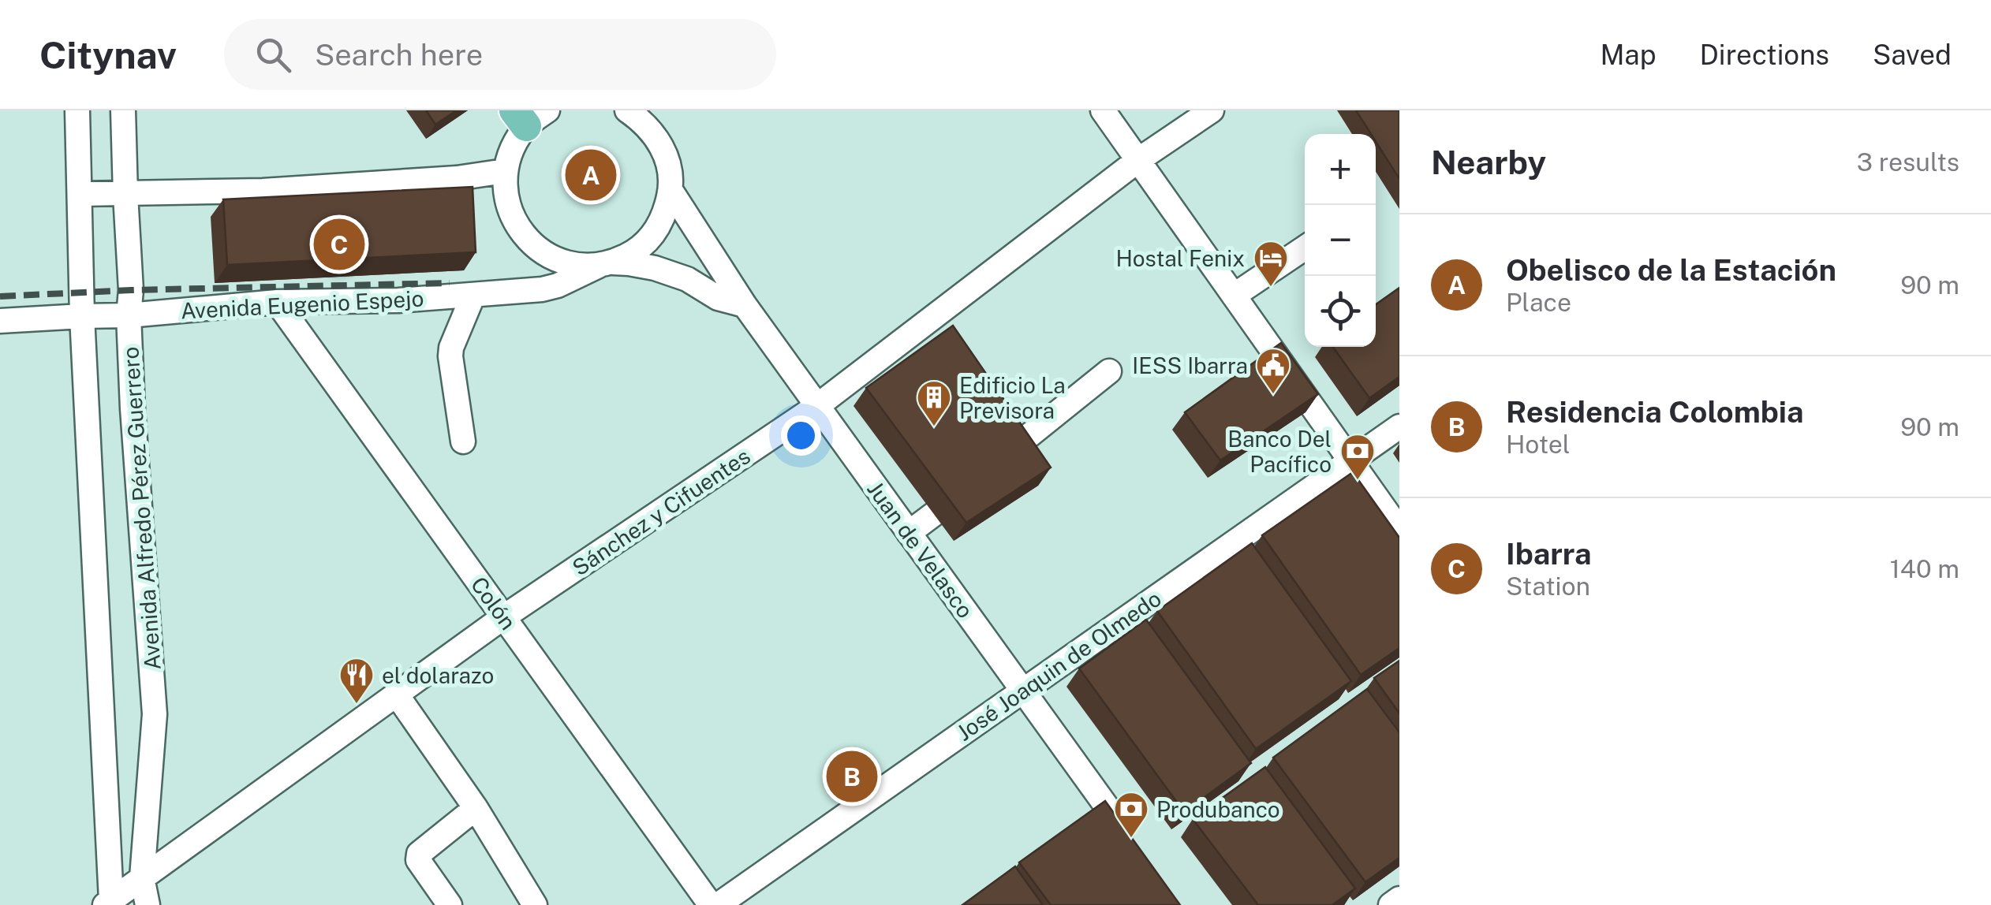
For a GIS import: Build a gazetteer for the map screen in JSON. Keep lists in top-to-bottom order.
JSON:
{
  "streets": {
    "street": [
      "Avenida Eugenio Espejo",
      "Avenida Alfredo Pérez Guerrero",
      "Sánchez y Cifuentes",
      "Juan de Velasco",
      "Colón",
      "José Joaquin de Olmedo"
    ]
  },
  "crossings": [
    ["Avenida Eugenio Espejo", "Avenida Alfredo Pérez Guerrero"],
    ["Avenida Eugenio Espejo", "Juan de Velasco"],
    ["Avenida Eugenio Espejo", "Colón"],
    ["Avenida Alfredo Pérez Guerrero", "Sánchez y Cifuentes"],
    ["Sánchez y Cifuentes", "Juan de Velasco"],
    ["Sánchez y Cifuentes", "Colón"],
    ["Juan de Velasco", "José Joaquin de Olmedo"]
  ],
  "places": {
    "hotel": ["Hostal Fenix"],
    "public building": ["IESS Ibarra"],
    "building": ["Edificio La Previsora"],
    "bank": ["Banco Del Pacífico", "Produbanco"],
    "restaurant": ["el dolarazo"]
  },
  "page": {
    "header": "Citynav",
    "search": "Search here",
    "nav": ["Map", "Directions", "Saved"],
    "heading": ["Nearby", "3 results"],
    "map_buttons": ["+", "−"],
    "pins": ["A", "C", "B"],
    "list": [
      {
        "mark": "A",
        "name": "Obelisco de la Estación",
        "note": "Place",
        "value": "90 m"
      },
      {
        "mark": "B",
        "name": "Residencia Colombia",
        "note": "Hotel",
        "value": "90 m"
      },
      {
        "mark": "C",
        "name": "Ibarra",
        "note": "Station",
        "value": "140 m"
      }
    ]
  }
}
